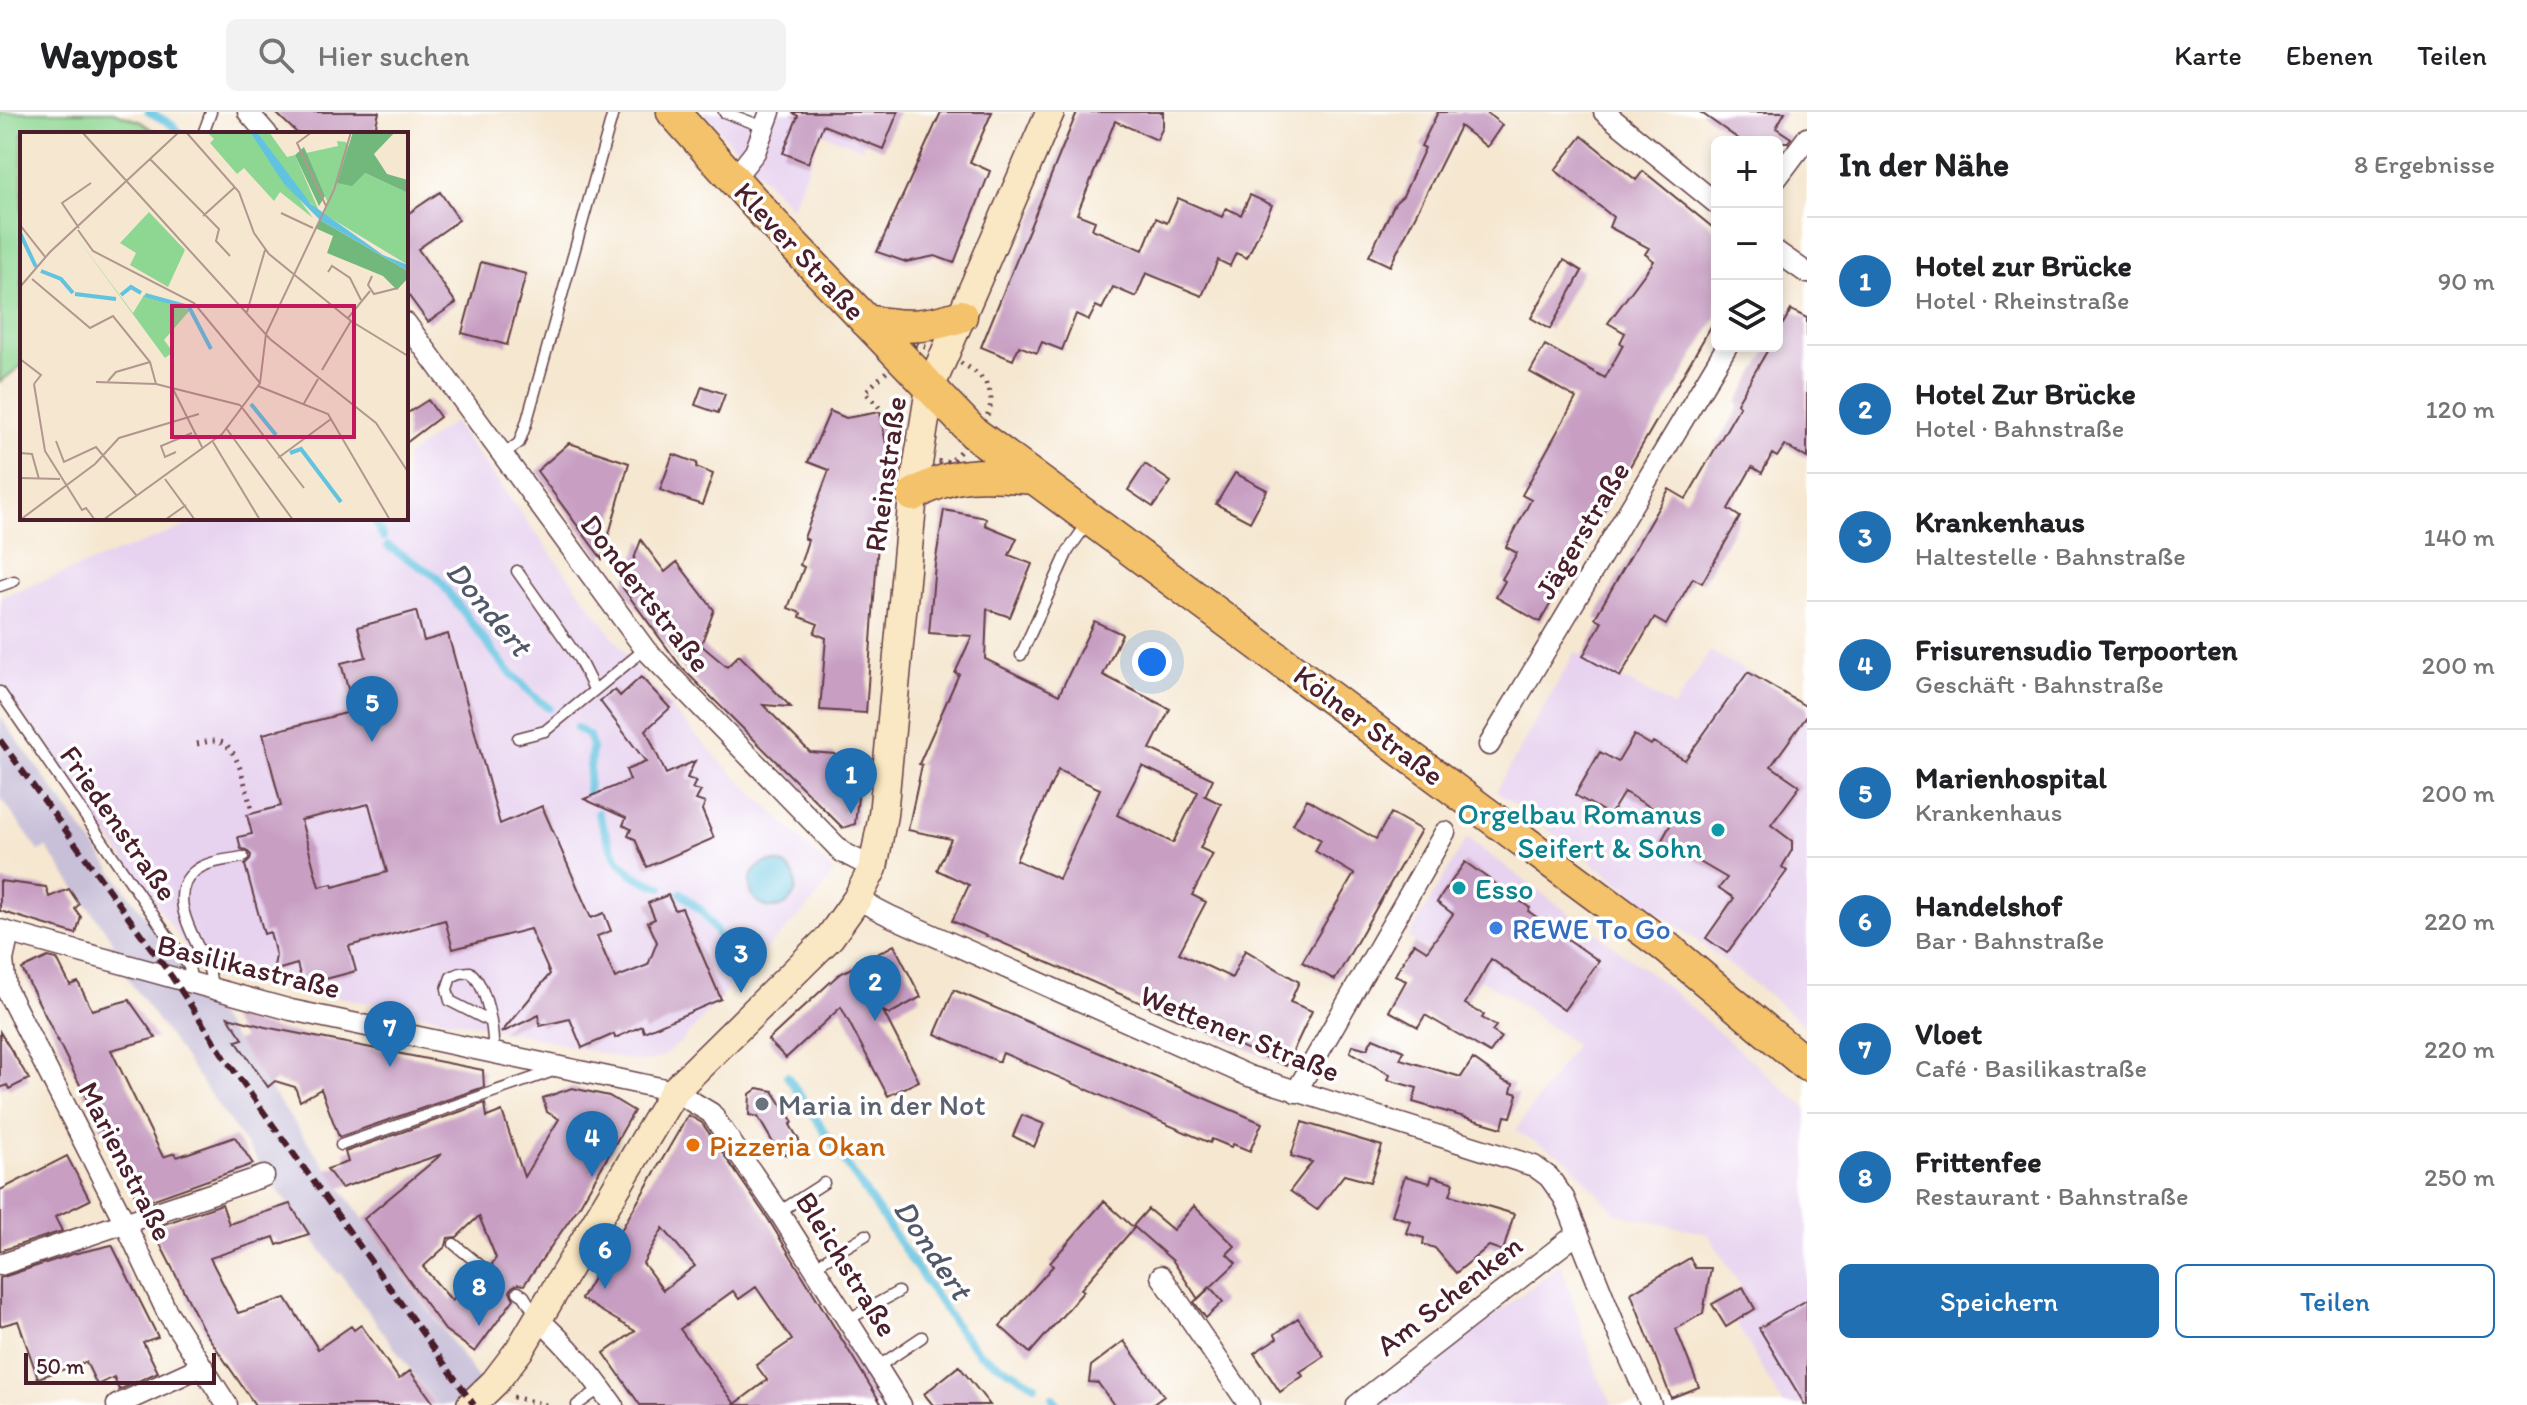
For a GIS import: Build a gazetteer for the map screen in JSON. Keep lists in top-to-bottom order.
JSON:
{
  "streets": {
    "main road": ["Klever Straße", "Kölner Straße"],
    "street": [
      "Rheinstraße",
      "Jägerstraße",
      "Dondertstraße",
      "Basilikastraße",
      "Wettener Straße",
      "Marienstraße",
      "Bleichstraße",
      "Am Schenken"
    ],
    "lane": ["Friedenstraße"]
  },
  "crossings": [
    ["Klever Straße", "Rheinstraße"],
    ["Klever Straße", "Kölner Straße"],
    ["Rheinstraße", "Dondertstraße"],
    ["Rheinstraße", "Kölner Straße"],
    ["Rheinstraße", "Basilikastraße"],
    ["Rheinstraße", "Wettener Straße"],
    ["Rheinstraße", "Bleichstraße"],
    ["Friedenstraße", "Basilikastraße"],
    ["Basilikastraße", "Marienstraße"],
    ["Basilikastraße", "Bleichstraße"],
    ["Wettener Straße", "Am Schenken"]
  ],
  "water": ["Dondert"],
  "places": [
    "Orgelbau Romanus Seifert & Sohn",
    "Esso",
    "REWE To Go",
    "Maria in der Not",
    "Pizzeria Okan"
  ],
  "scale_bar": "50 m",
  "page": {
    "header": "Waypost",
    "search": "Hier suchen",
    "nav": ["Karte", "Ebenen", "Teilen"],
    "heading": ["In der Nähe", "8 Ergebnisse"],
    "map_buttons": ["+", "−"],
    "list": [
      {
        "mark": "1",
        "name": "Hotel zur Brücke",
        "note": "Hotel · Rheinstraße",
        "value": "90 m"
      },
      {
        "mark": "2",
        "name": "Hotel Zur Brücke",
        "note": "Hotel · Bahnstraße",
        "value": "120 m"
      },
      {
        "mark": "3",
        "name": "Krankenhaus",
        "note": "Haltestelle · Bahnstraße",
        "value": "140 m"
      },
      {
        "mark": "4",
        "name": "Frisurensudio Terpoorten",
        "note": "Geschäft · Bahnstraße",
        "value": "200 m"
      },
      {
        "mark": "5",
        "name": "Marienhospital",
        "note": "Krankenhaus",
        "value": "200 m"
      },
      {
        "mark": "6",
        "name": "Handelshof",
        "note": "Bar · Bahnstraße",
        "value": "220 m"
      },
      {
        "mark": "7",
        "name": "Vloet",
        "note": "Café · Basilikastraße",
        "value": "220 m"
      },
      {
        "mark": "8",
        "name": "Frittenfee",
        "note": "Restaurant · Bahnstraße",
        "value": "250 m"
      }
    ],
    "pins": [
      "5",
      "1",
      "3",
      "2",
      "7",
      "4",
      "6",
      "8"
    ],
    "buttons": ["Speichern", "Teilen"],
    "scale": "50 m"
  }
}
